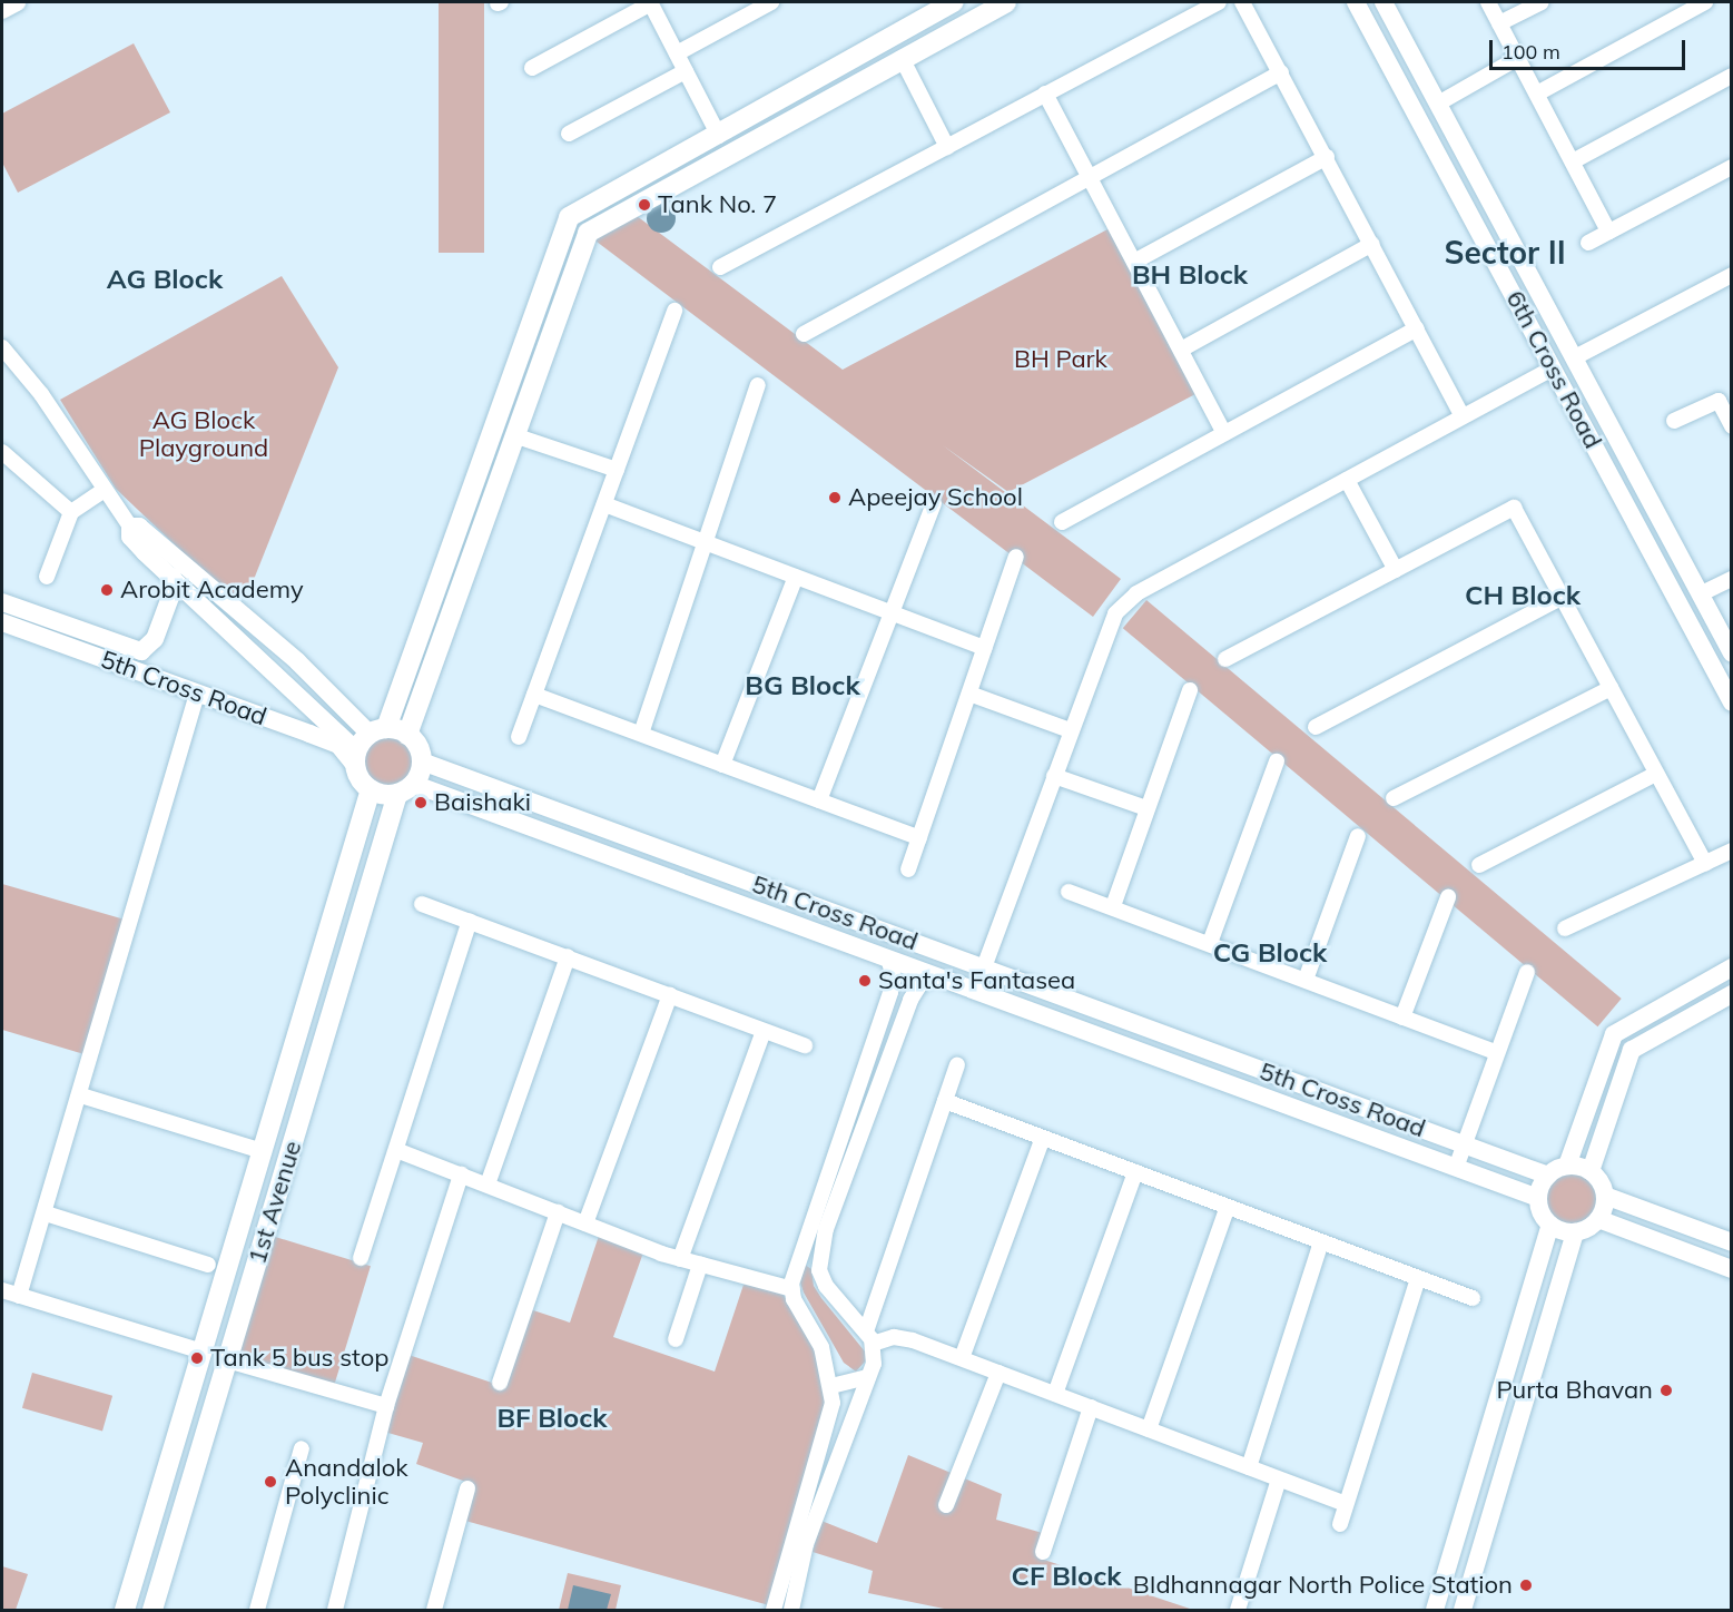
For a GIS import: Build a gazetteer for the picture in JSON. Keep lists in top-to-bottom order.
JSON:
{
  "streets": {
    "main road": ["1st Avenue"],
    "street": ["6th Cross Road", "5th Cross Road"]
  },
  "crossings": [
    ["5th Cross Road", "1st Avenue"]
  ],
  "districts": [
    "Sector II",
    "BH Block",
    "AG Block",
    "CH Block",
    "BG Block",
    "CG Block",
    "BF Block",
    "CF Block"
  ],
  "parks": ["BH Park", "AG Block Playground"],
  "places": [
    "Tank No. 7",
    "Apeejay School",
    "Arobit Academy",
    "Baishaki",
    "Santa's Fantasea",
    "Tank 5 bus stop",
    "Purta Bhavan",
    "Anandalok Polyclinic",
    "BIdhannagar North Police Station"
  ],
  "scale_bar": "100 m"
}
